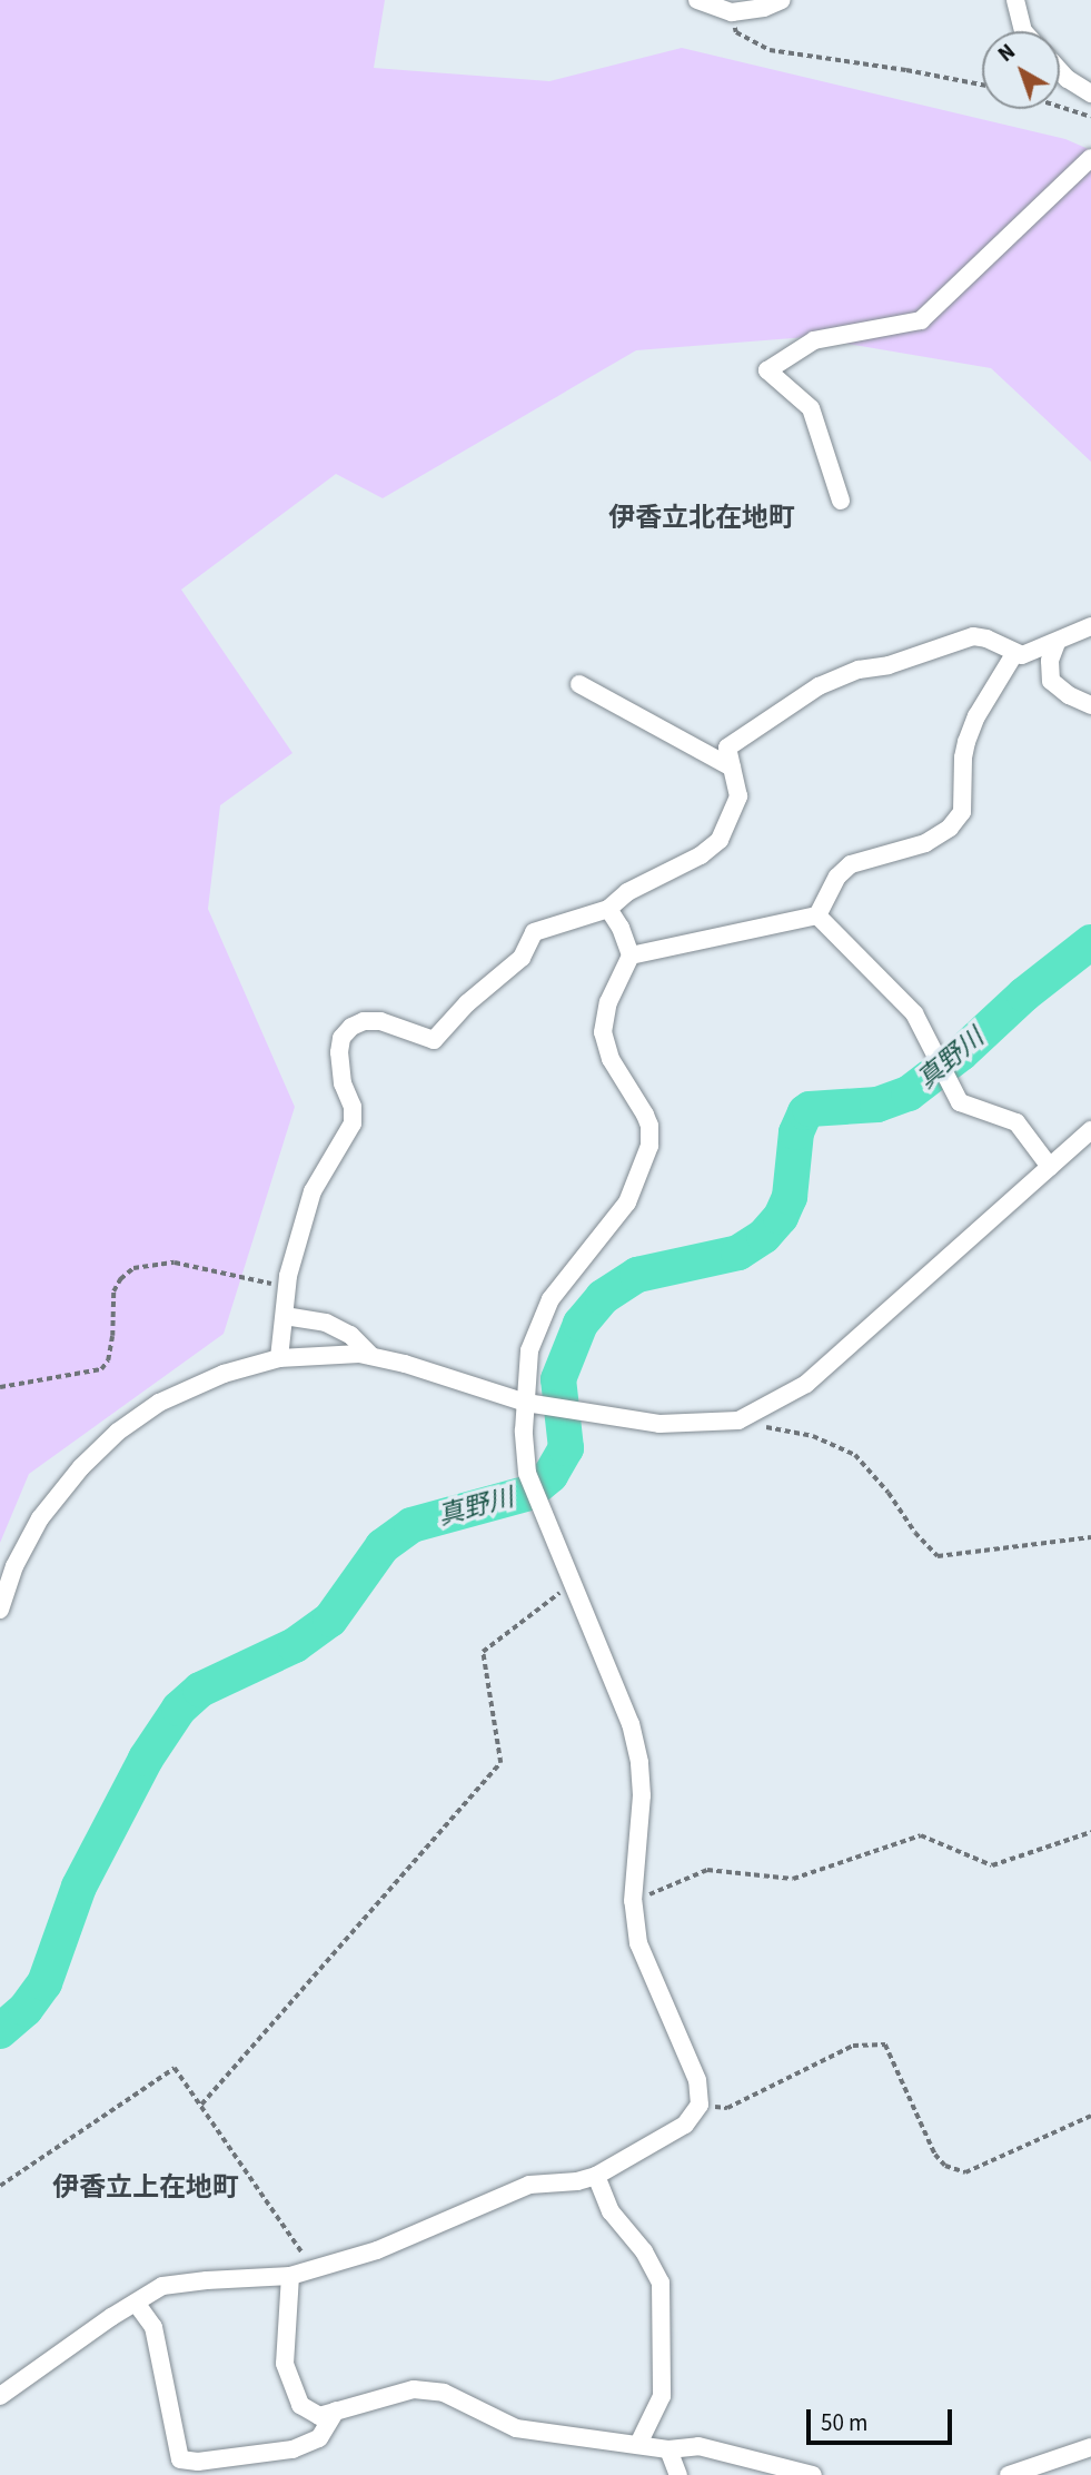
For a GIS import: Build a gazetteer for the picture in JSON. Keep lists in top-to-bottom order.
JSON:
{
  "districts": ["伊香立北在地町", "伊香立上在地町"],
  "water": ["真野川"],
  "scale_bar": "50 m",
  "north": "top left"
}
